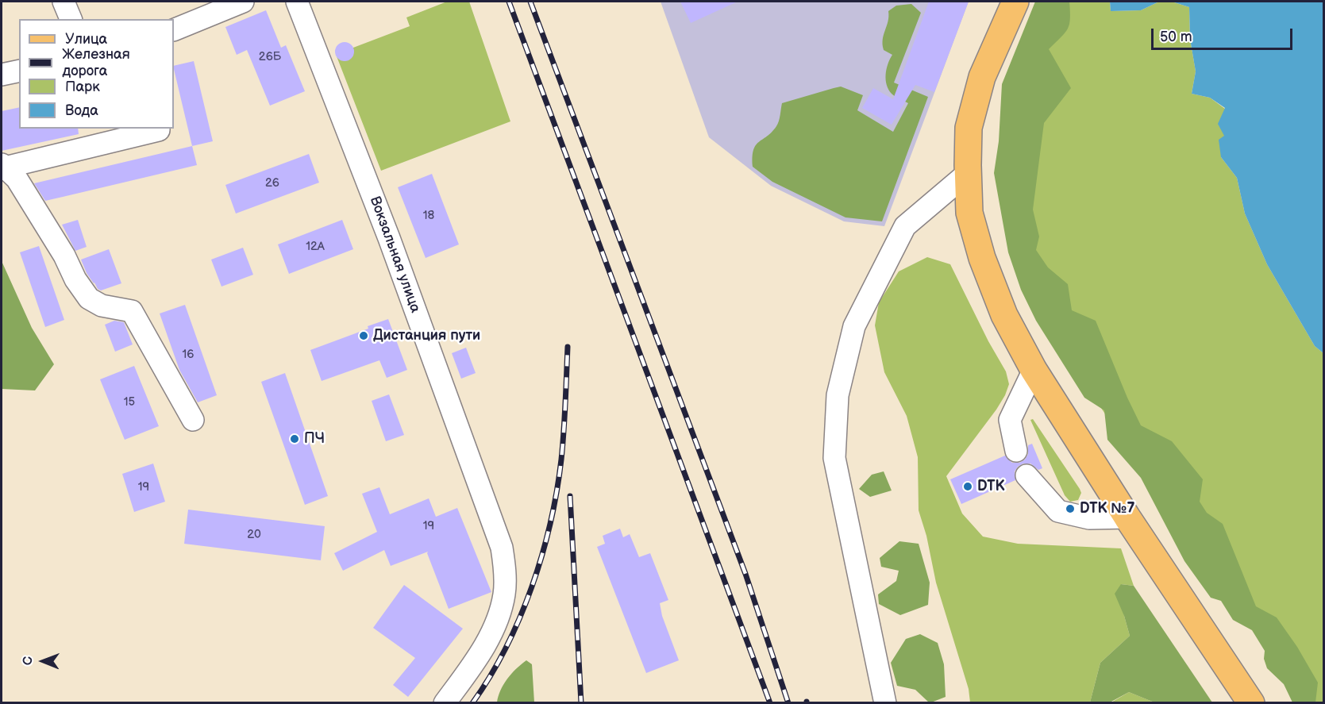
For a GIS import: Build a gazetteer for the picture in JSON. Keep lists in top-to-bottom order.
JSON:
{
  "streets": {
    "street": ["Вокзальная улица"]
  },
  "places": [
    "Дистанция пути",
    "ПЧ",
    "DTK",
    "DTK №7"
  ],
  "house_numbers": [
    "26Б",
    "26",
    "18",
    "12А",
    "16",
    "15",
    "19",
    "19",
    "20"
  ],
  "legend": [
    "Улица",
    "Железная дорога",
    "Парк",
    "Вода"
  ],
  "scale_bar": "50 m",
  "north": "left"
}
